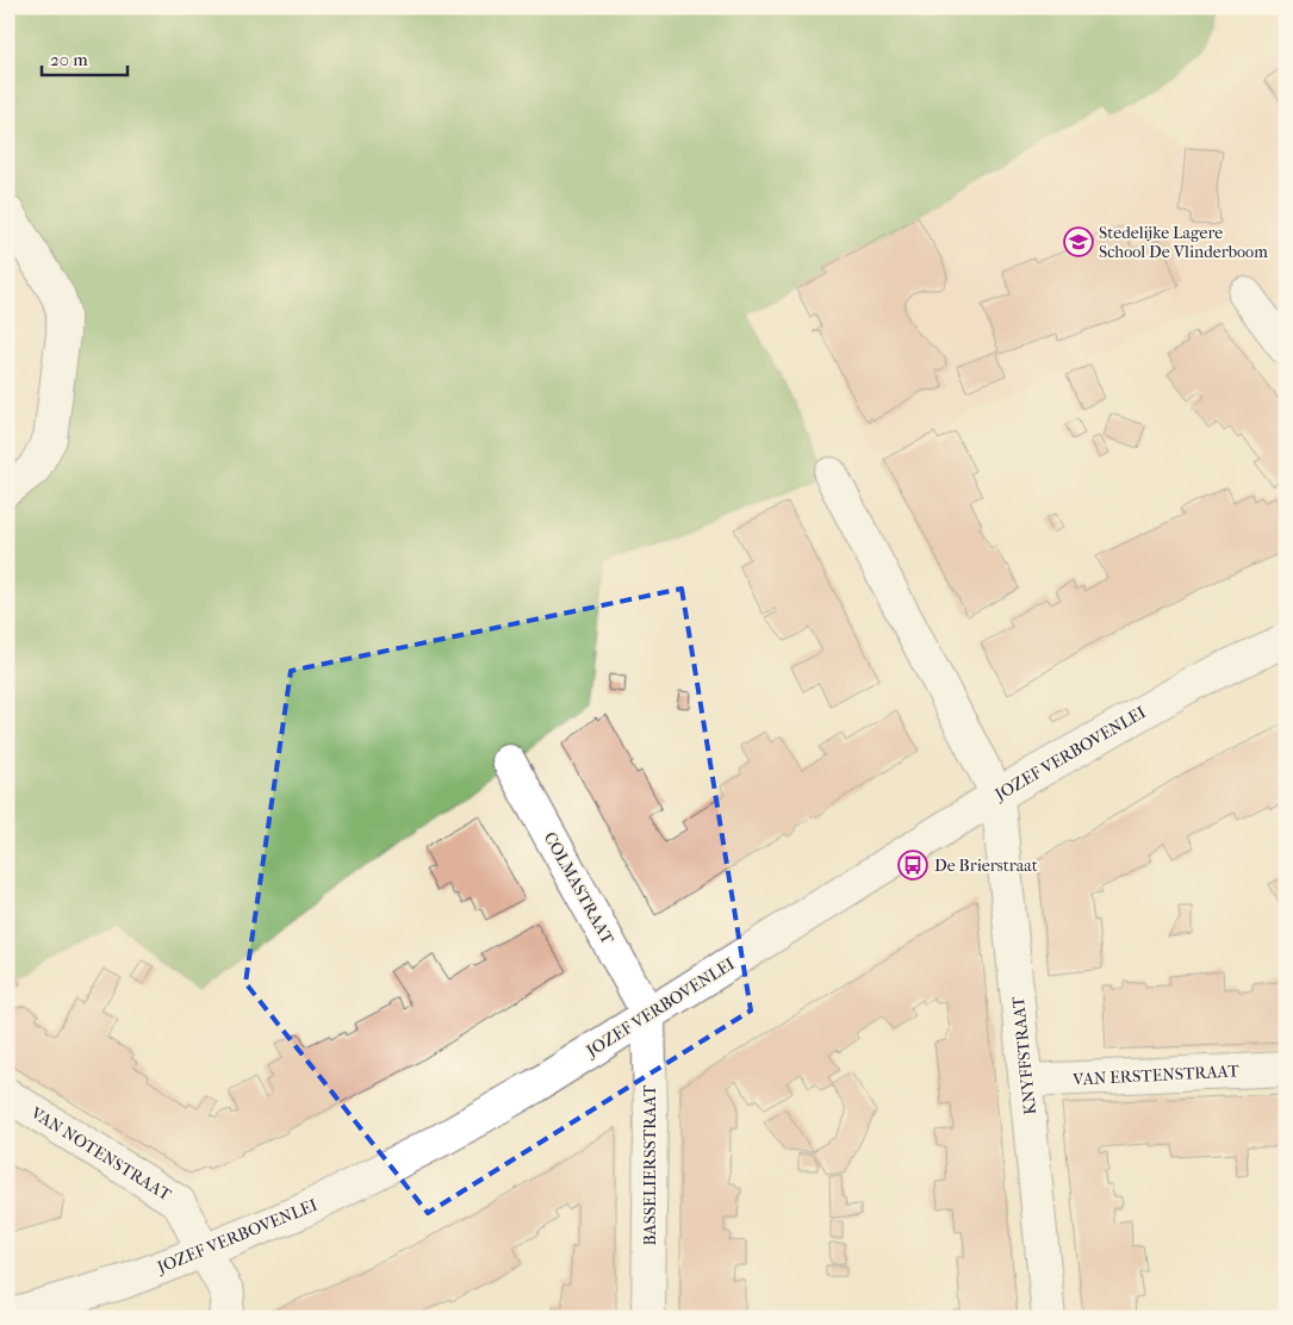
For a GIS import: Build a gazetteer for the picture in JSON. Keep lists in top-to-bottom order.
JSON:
{
  "streets": {
    "street": [
      "JOZEF VERBOVENLEI",
      "COLMASTRAAT",
      "KNYFFSTRAAT",
      "VAN ERSTENSTRAAT",
      "VAN NOTENSTRAAT",
      "BASSELIERSSTRAAT"
    ]
  },
  "crossings": [
    ["JOZEF VERBOVENLEI", "COLMASTRAAT"],
    ["JOZEF VERBOVENLEI", "KNYFFSTRAAT"],
    ["JOZEF VERBOVENLEI", "VAN NOTENSTRAAT"],
    ["JOZEF VERBOVENLEI", "BASSELIERSSTRAAT"],
    ["COLMASTRAAT", "BASSELIERSSTRAAT"],
    ["KNYFFSTRAAT", "VAN ERSTENSTRAAT"]
  ],
  "places": {
    "school or university": ["Stedelijke Lagere School De Vlinderboom"],
    "bus stop": ["De Brierstraat"]
  },
  "scale_bar": "20 m"
}
